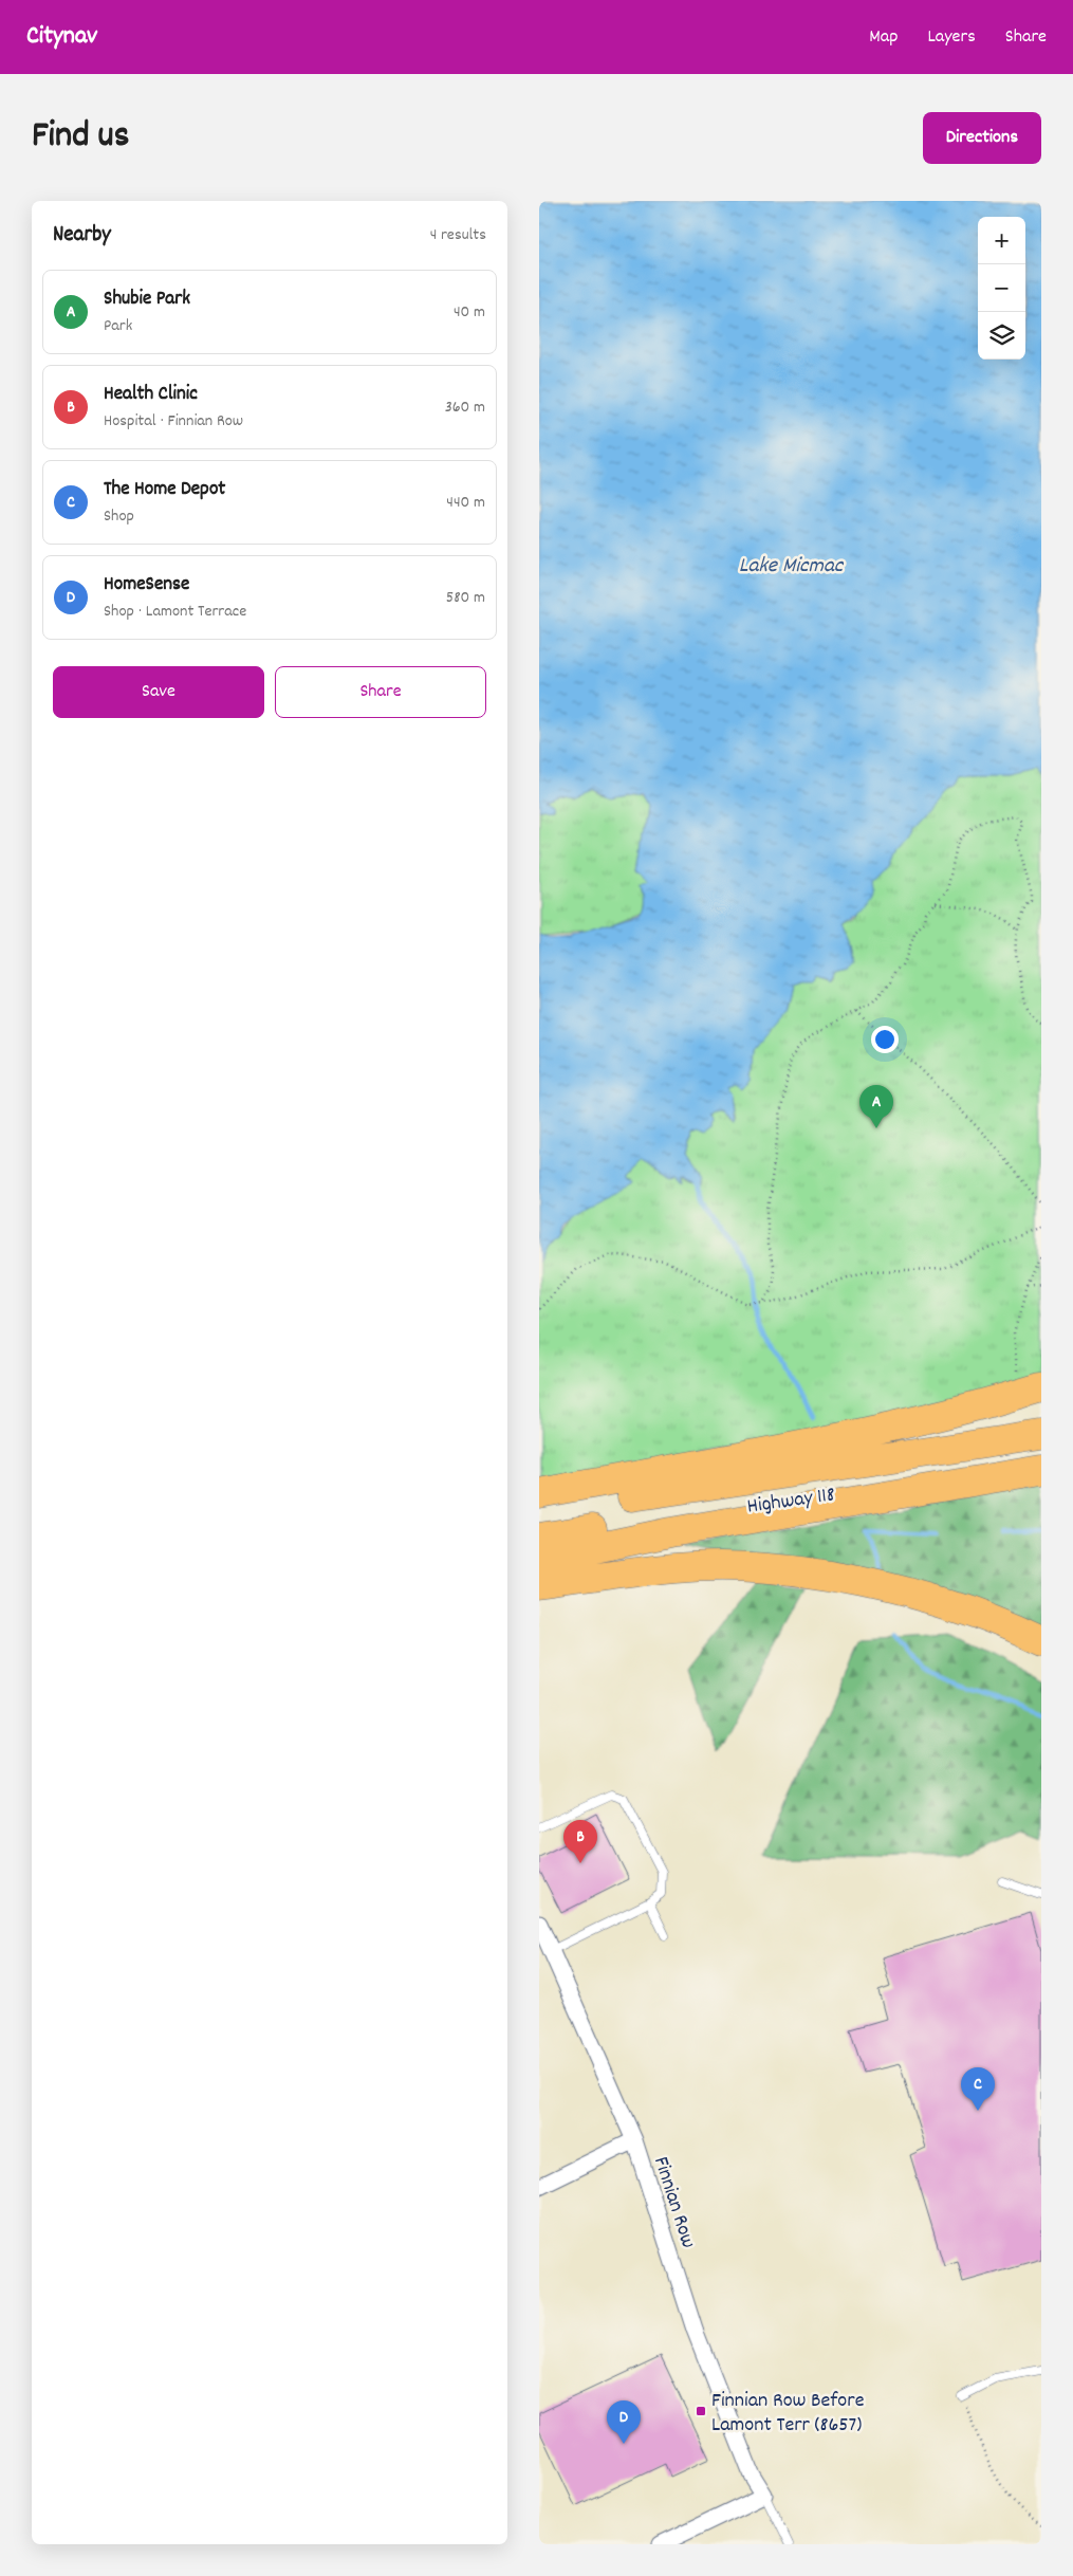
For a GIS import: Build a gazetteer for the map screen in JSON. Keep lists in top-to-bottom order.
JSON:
{
  "streets": {
    "highway": ["Highway 118"],
    "street": ["Finnian Row"]
  },
  "water": ["Lake Micmac"],
  "places": {
    "transit": ["Finnian Row Before Lamont Terr (8657)"]
  },
  "page": {
    "header": "Citynav",
    "nav": ["Map", "Layers", "Share"],
    "title": "Find us",
    "buttons": [
      "Directions",
      ["Save", "Share"]
    ],
    "heading": ["Nearby", "4 results"],
    "map_buttons": ["+", "−"],
    "list": [
      {
        "mark": "A",
        "name": "Shubie Park",
        "note": "Park",
        "value": "40 m"
      },
      {
        "mark": "B",
        "name": "Health Clinic",
        "note": "Hospital · Finnian Row",
        "value": "360 m"
      },
      {
        "mark": "C",
        "name": "The Home Depot",
        "note": "Shop",
        "value": "440 m"
      },
      {
        "mark": "D",
        "name": "HomeSense",
        "note": "Shop · Lamont Terrace",
        "value": "580 m"
      }
    ],
    "pins": [
      "A",
      "B",
      "C",
      "D"
    ]
  }
}
